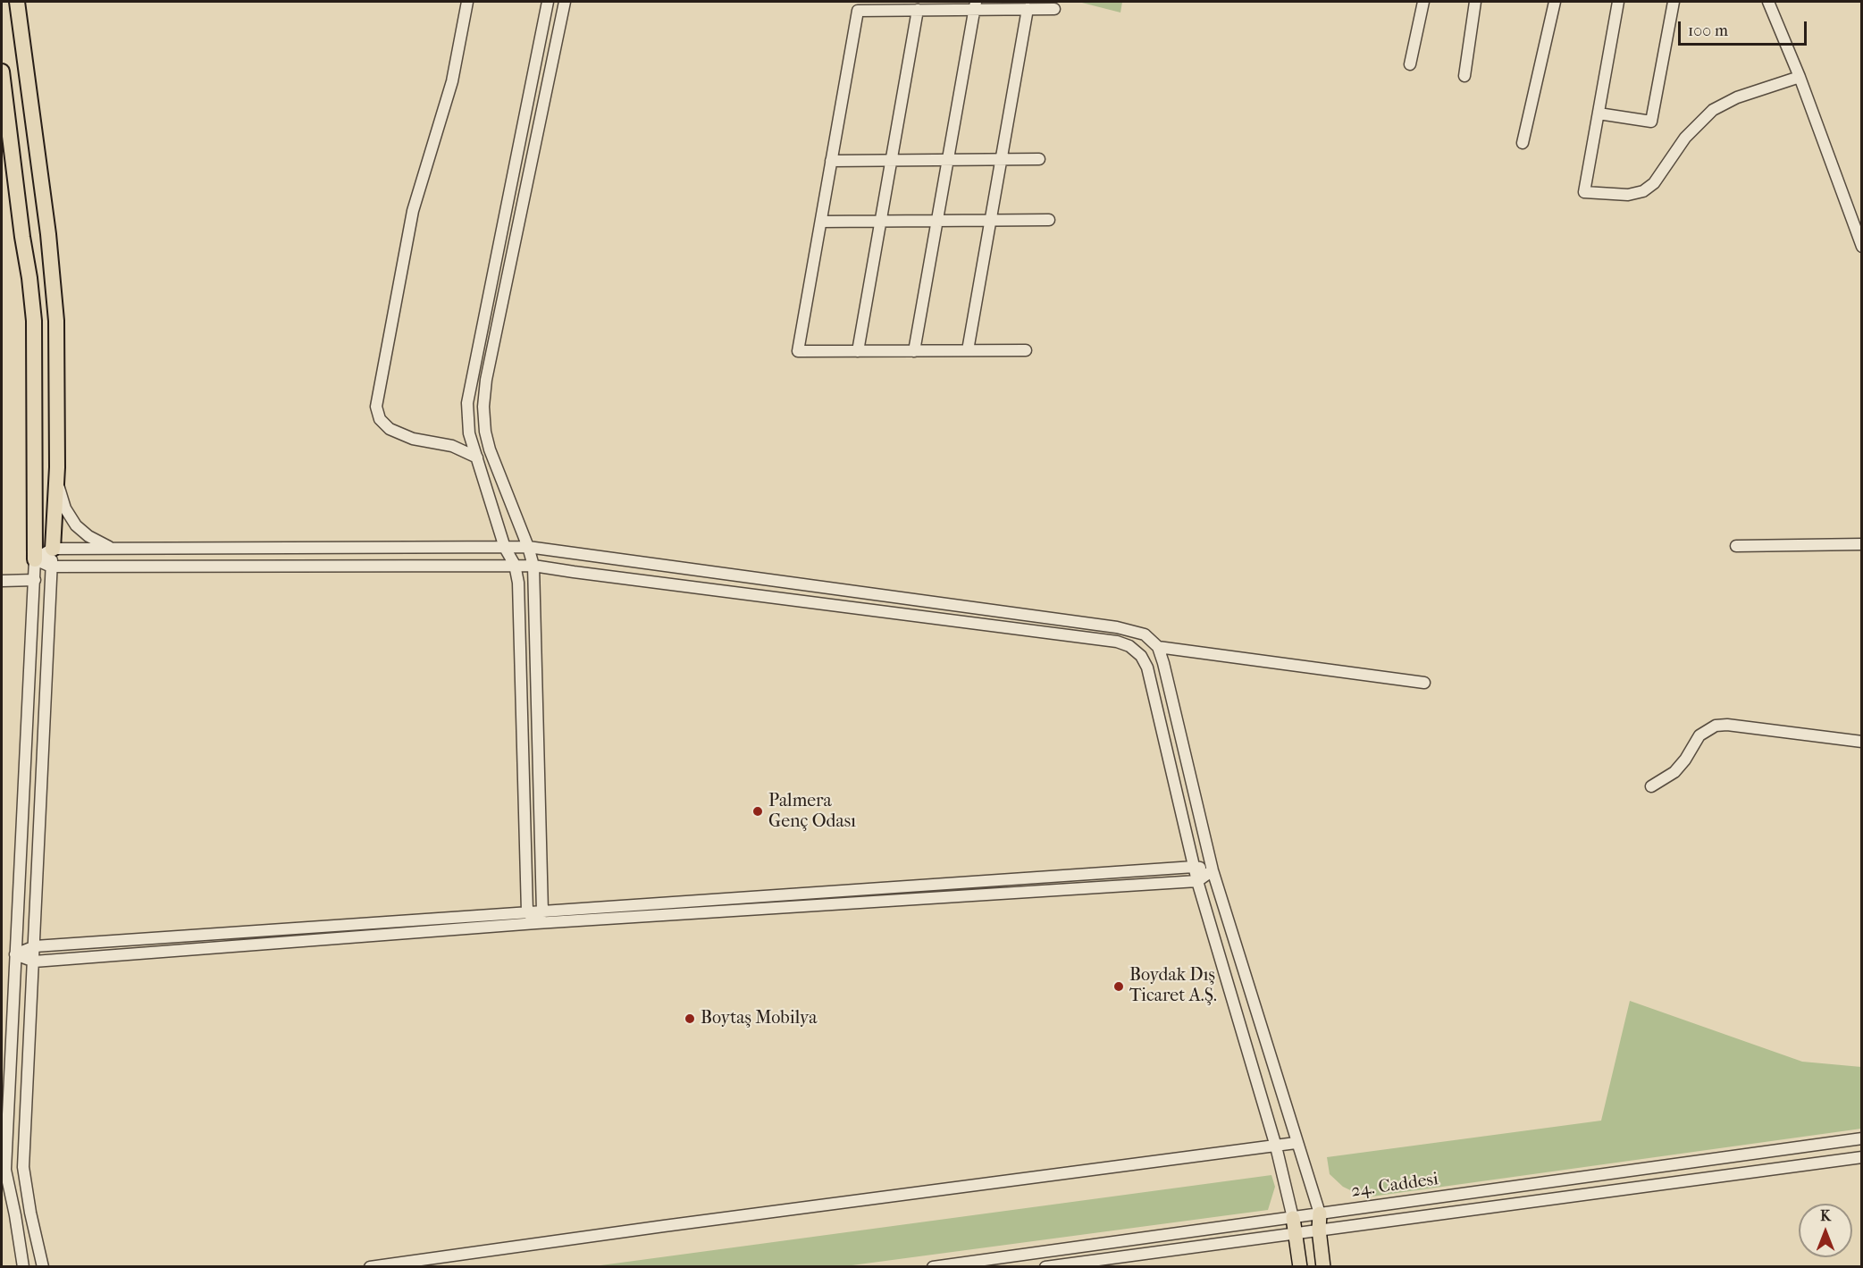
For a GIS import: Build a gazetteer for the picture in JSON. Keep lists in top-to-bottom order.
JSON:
{
  "streets": {
    "street": ["24. Caddesi"]
  },
  "places": ["Palmera Genç Odası", "Boydak Dış Ticaret A.Ş.", "Boytaş Mobilya"],
  "scale_bar": "100 m",
  "north": "top"
}
